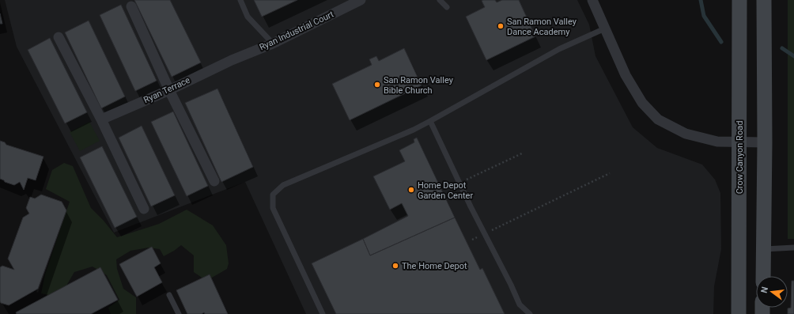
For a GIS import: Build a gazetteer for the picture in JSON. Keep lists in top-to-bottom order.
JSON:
{
  "streets": {
    "main road": ["Crow Canyon Road"],
    "street": ["Ryan Industrial Court", "Ryan Terrace"]
  },
  "crossings": [
    ["Ryan Industrial Court", "Ryan Terrace"]
  ],
  "places": [
    "San Ramon Valley Dance Academy",
    "San Ramon Valley Bible Church",
    "Home Depot Garden Center",
    "The Home Depot"
  ],
  "north": "left"
}
